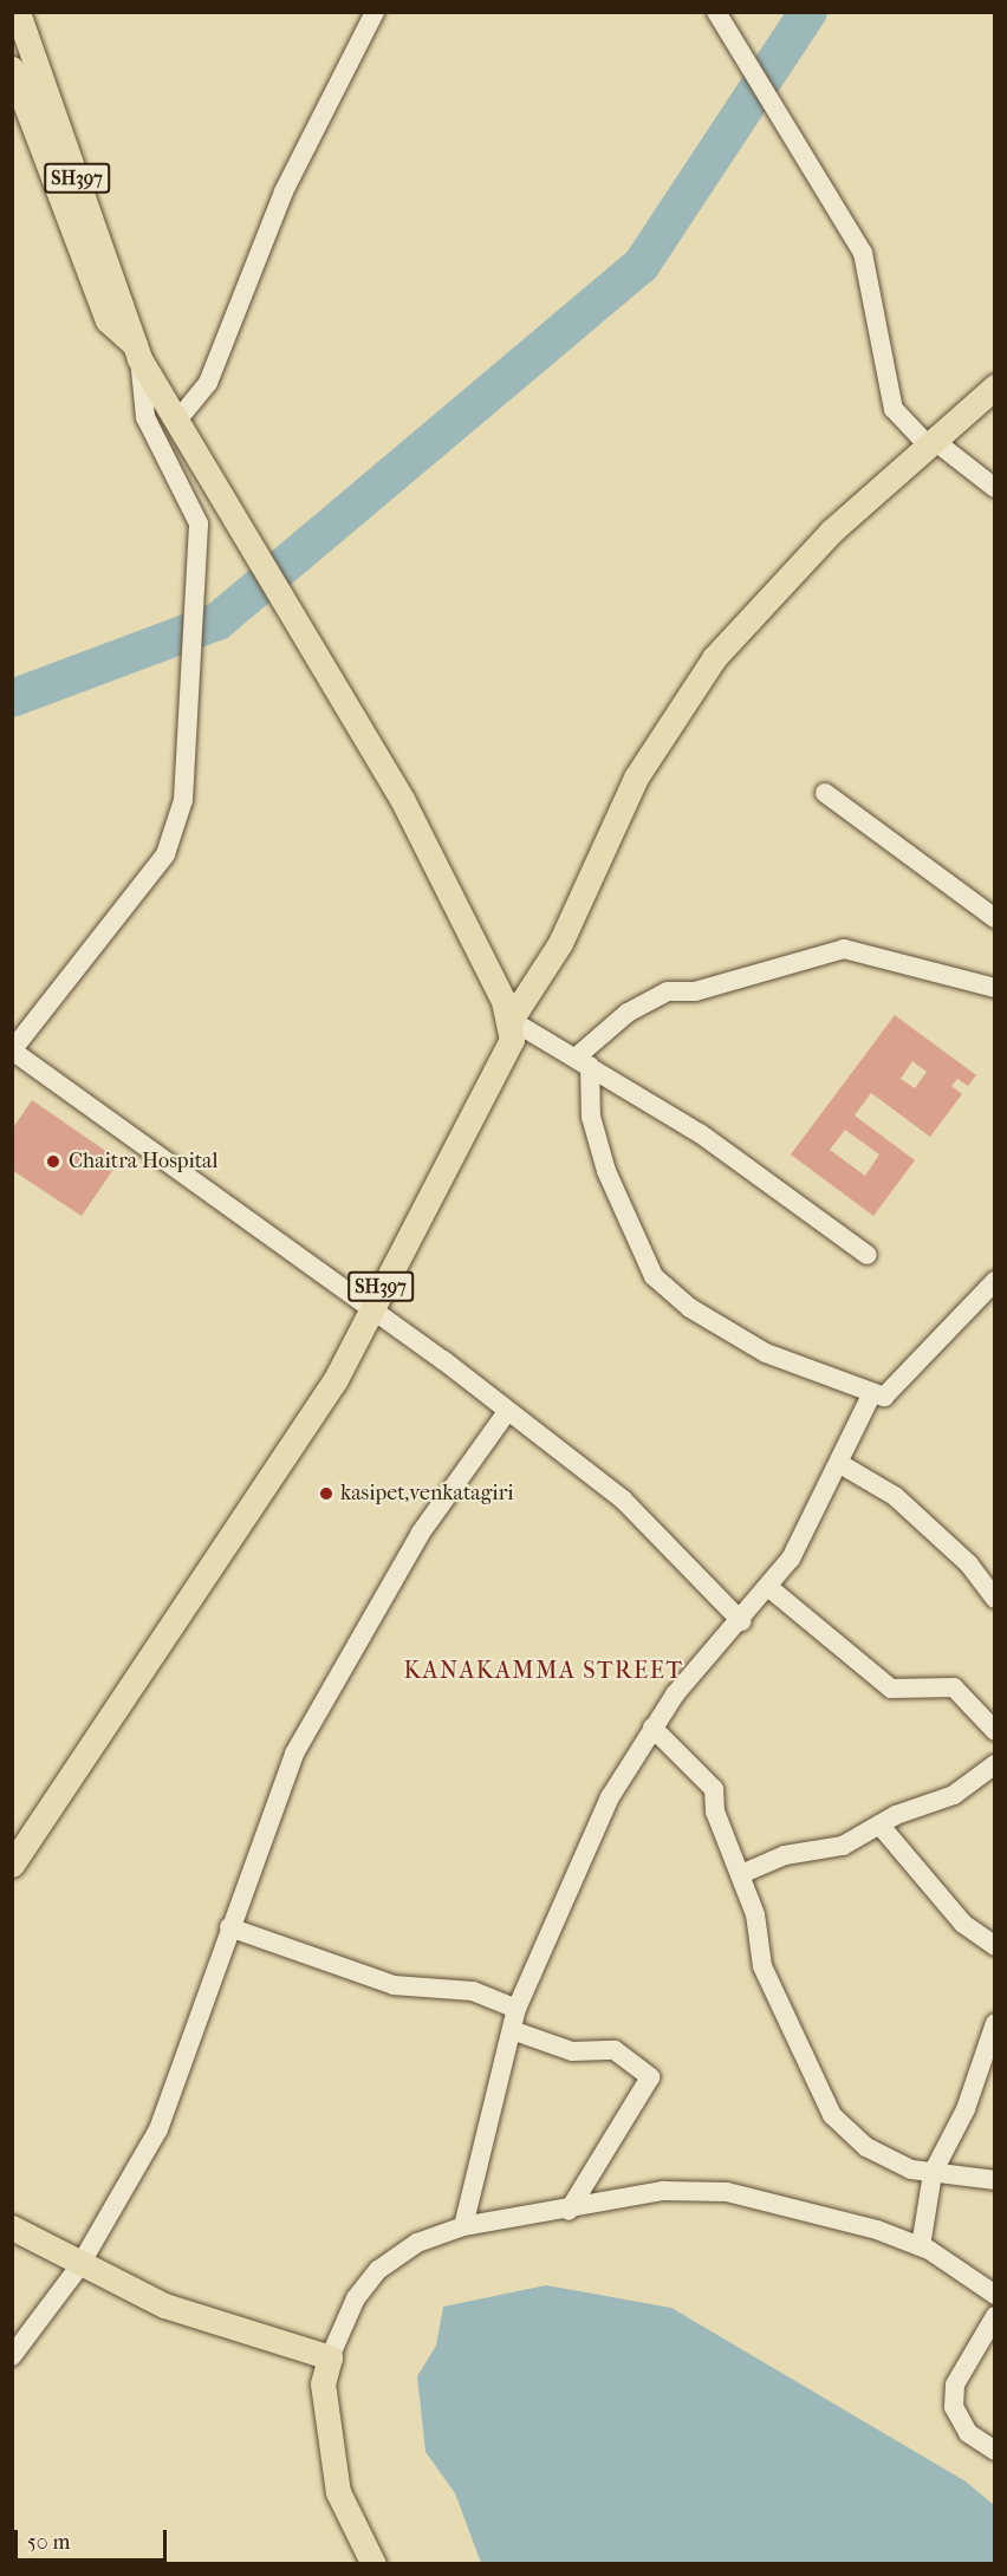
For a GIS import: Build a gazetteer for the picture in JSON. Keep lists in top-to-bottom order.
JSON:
{
  "streets": {
    "main road": ["SH397"]
  },
  "districts": ["KANAKAMMA STREET"],
  "places": ["Chaitra Hospital", "kasipet,venkatagiri"],
  "scale_bar": "50 m"
}
